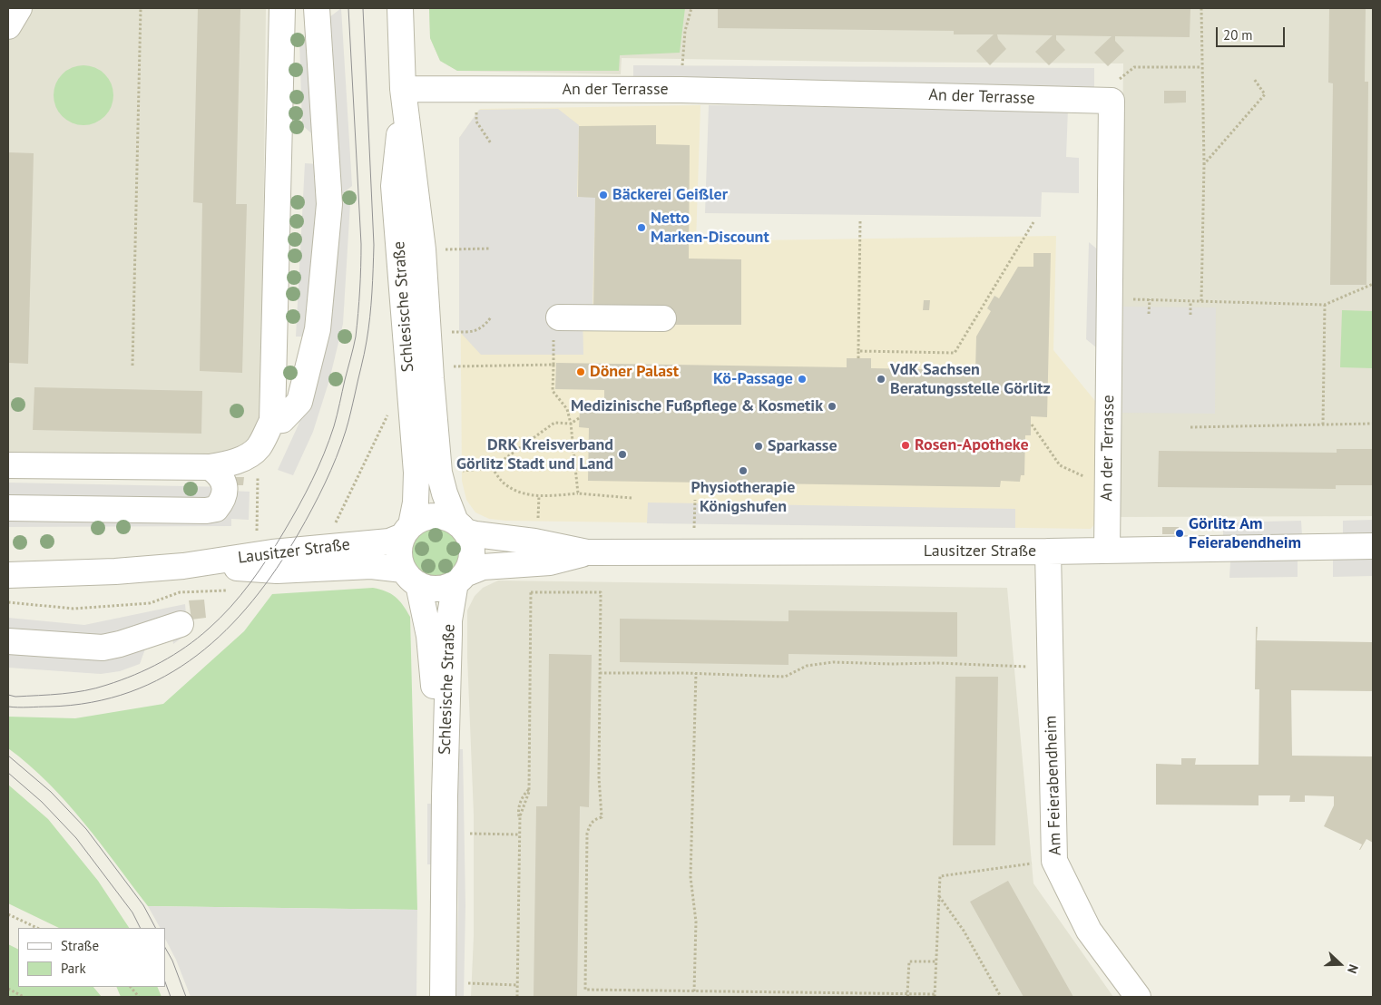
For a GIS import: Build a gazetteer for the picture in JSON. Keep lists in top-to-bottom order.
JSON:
{
  "streets": {
    "street": [
      "An der Terrasse",
      "Schlesische Straße",
      "Lausitzer Straße",
      "Am Feierabendheim"
    ]
  },
  "crossings": [
    ["An der Terrasse", "Schlesische Straße"],
    ["An der Terrasse", "Lausitzer Straße"],
    ["Schlesische Straße", "Lausitzer Straße"],
    ["Lausitzer Straße", "Am Feierabendheim"]
  ],
  "places": [
    "Bäckerei Geißler",
    "Netto Marken-Discount",
    "Döner Palast",
    "Kö-Passage",
    "VdK Sachsen Beratungsstelle Görlitz",
    "Medizinische Fußpflege & Kosmetik",
    "Rosen-Apotheke",
    "Sparkasse",
    "DRK Kreisverband Görlitz Stadt und Land",
    "Physiotherapie Königshufen",
    "Görlitz Am Feierabendheim"
  ],
  "legend": ["Straße", "Park"],
  "scale_bar": "20 m",
  "north": "right"
}
